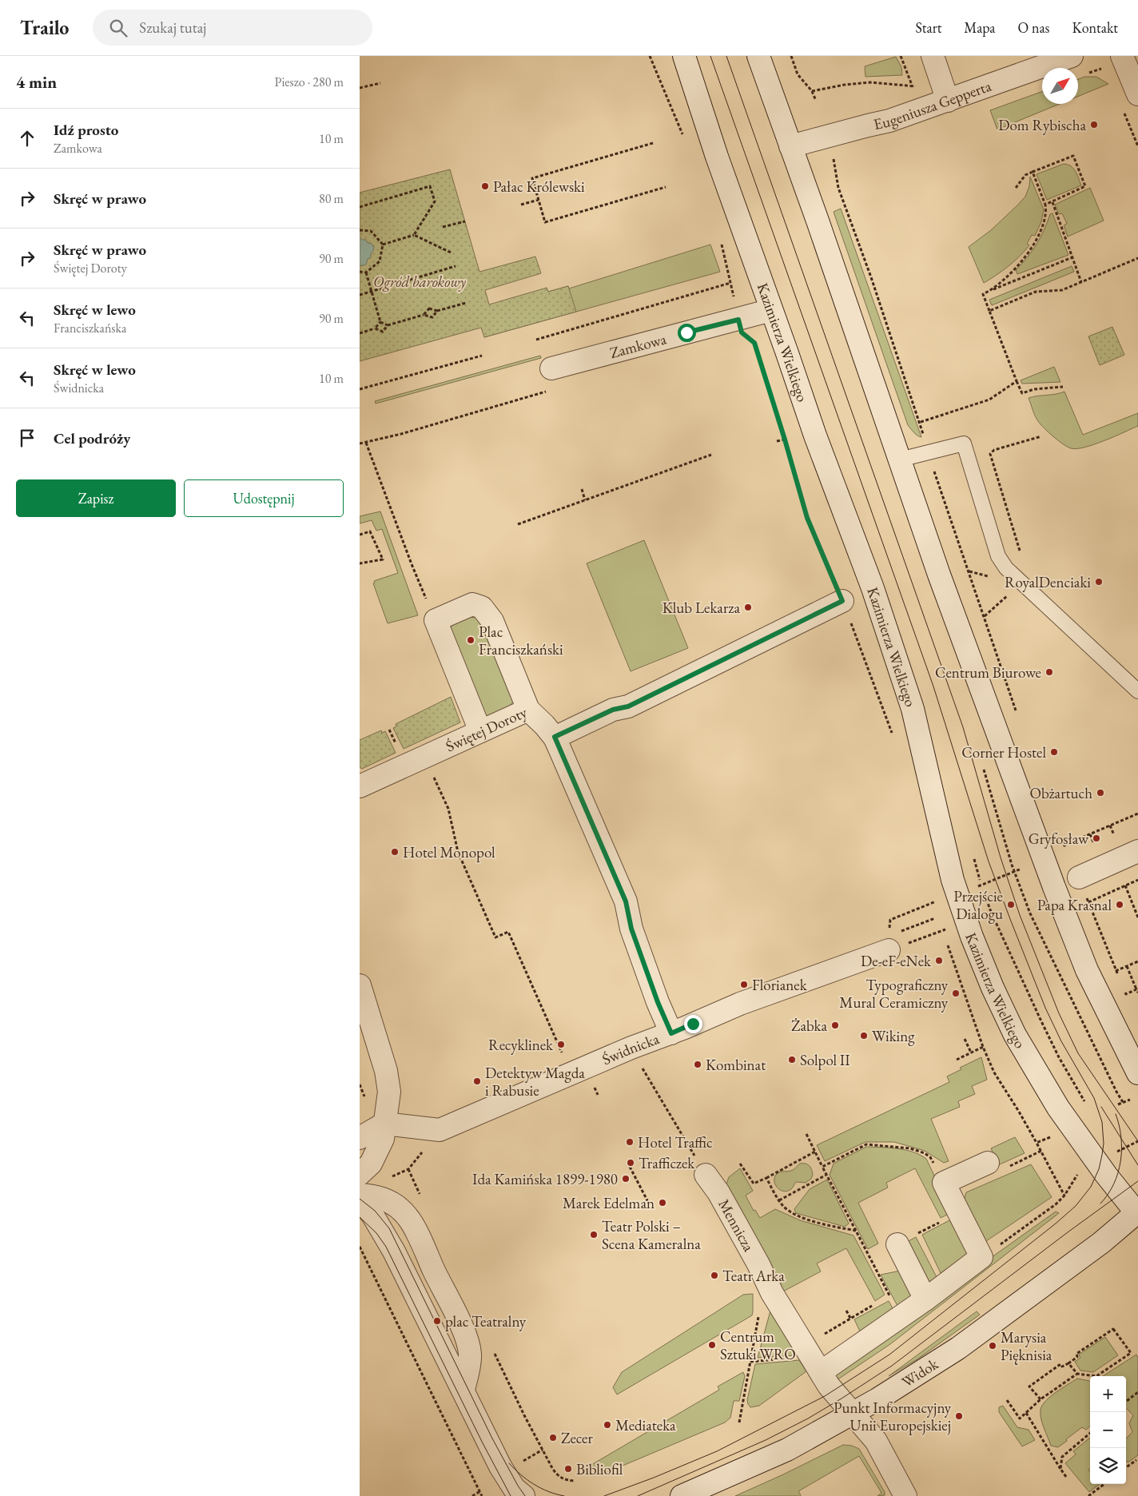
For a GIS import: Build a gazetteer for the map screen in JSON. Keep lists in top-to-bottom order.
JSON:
{
  "streets": {
    "street": [
      "Eugeniusza Gepperta",
      "Kazimierza Wielkiego",
      "Zamkowa",
      "Świętej Doroty",
      "Świdnicka",
      "Mennicza",
      "Widok"
    ]
  },
  "crossings": [
    ["Kazimierza Wielkiego", "Zamkowa"],
    ["Kazimierza Wielkiego", "Widok"],
    ["Świętej Doroty", "Świdnicka"],
    ["Mennicza", "Widok"]
  ],
  "parks": ["Ogród barokowy"],
  "places": [
    "Dom Rybischa",
    "Pałac Królewski",
    "RoyalDenciaki",
    "Klub Lekarza",
    "Plac Franciszkański",
    "Centrum Biurowe",
    "Corner Hostel",
    "Obżartuch",
    "Gryfosław",
    "Hotel Monopol",
    "Przejście Dialogu",
    "Papa Krasnal",
    "De-eF-eNek",
    "Florianek",
    "Typograficzny Mural Ceramiczny",
    "Żabka",
    "Wiking",
    "Recyklinek",
    "Solpol II",
    "Kombinat",
    "Detektyw Magda i Rabusie",
    "Hotel Traffic",
    "Trafficzek",
    "Ida Kamińska 1899-1980",
    "Marek Edelman",
    "Teatr Polski – Scena Kameralna",
    "Teatr Arka",
    "plac Teatralny",
    "Centrum Sztuki WRO",
    "Marysia Pięknisia",
    "Punkt Informacyjny Unii Europejskiej",
    "Mediateka",
    "Zecer",
    "Bibliofil"
  ],
  "north": "top right",
  "page": {
    "header": "Trailo",
    "search": "Szukaj tutaj",
    "nav": [
      "Start",
      "Mapa",
      "O nas",
      "Kontakt"
    ],
    "heading": ["4 min", "Pieszo · 280 m"],
    "list": [
      ["Idź prosto", "Zamkowa", "10 m"],
      ["Skręć w prawo", "80 m"],
      ["Skręć w prawo", "Świętej Doroty", "90 m"],
      ["Skręć w lewo", "Franciszkańska", "90 m"],
      ["Skręć w lewo", "Świdnicka", "10 m"],
      "Cel podróży"
    ],
    "buttons": ["Zapisz", "Udostępnij"],
    "map_buttons": ["+", "−"]
  }
}
